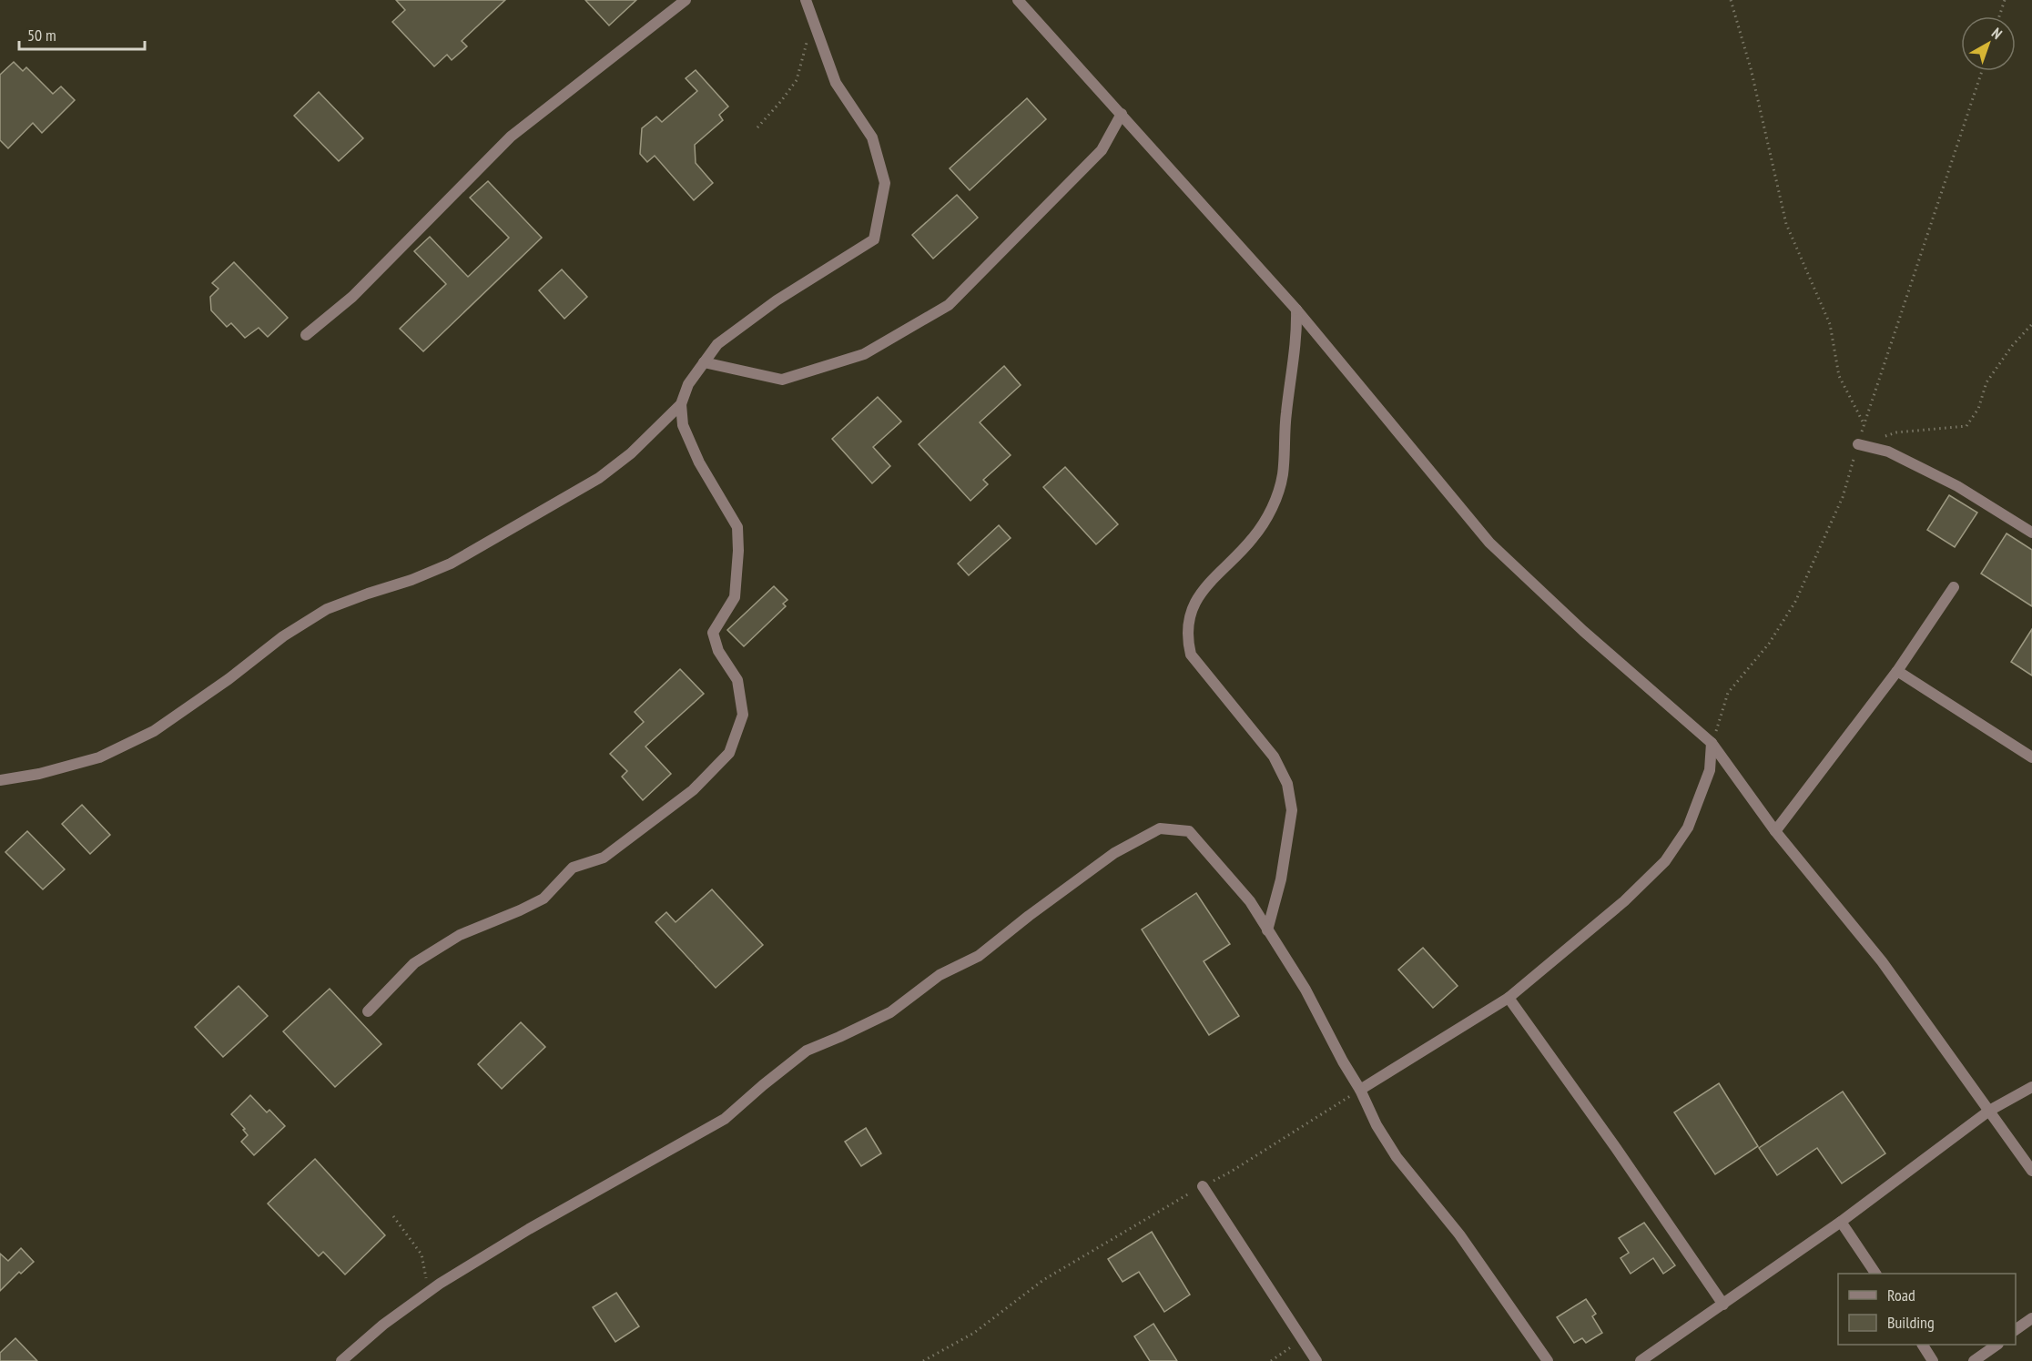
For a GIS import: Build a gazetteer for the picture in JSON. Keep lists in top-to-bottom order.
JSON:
{
  "legend": ["Road", "Building"],
  "scale_bar": "50 m",
  "north": "top right"
}
